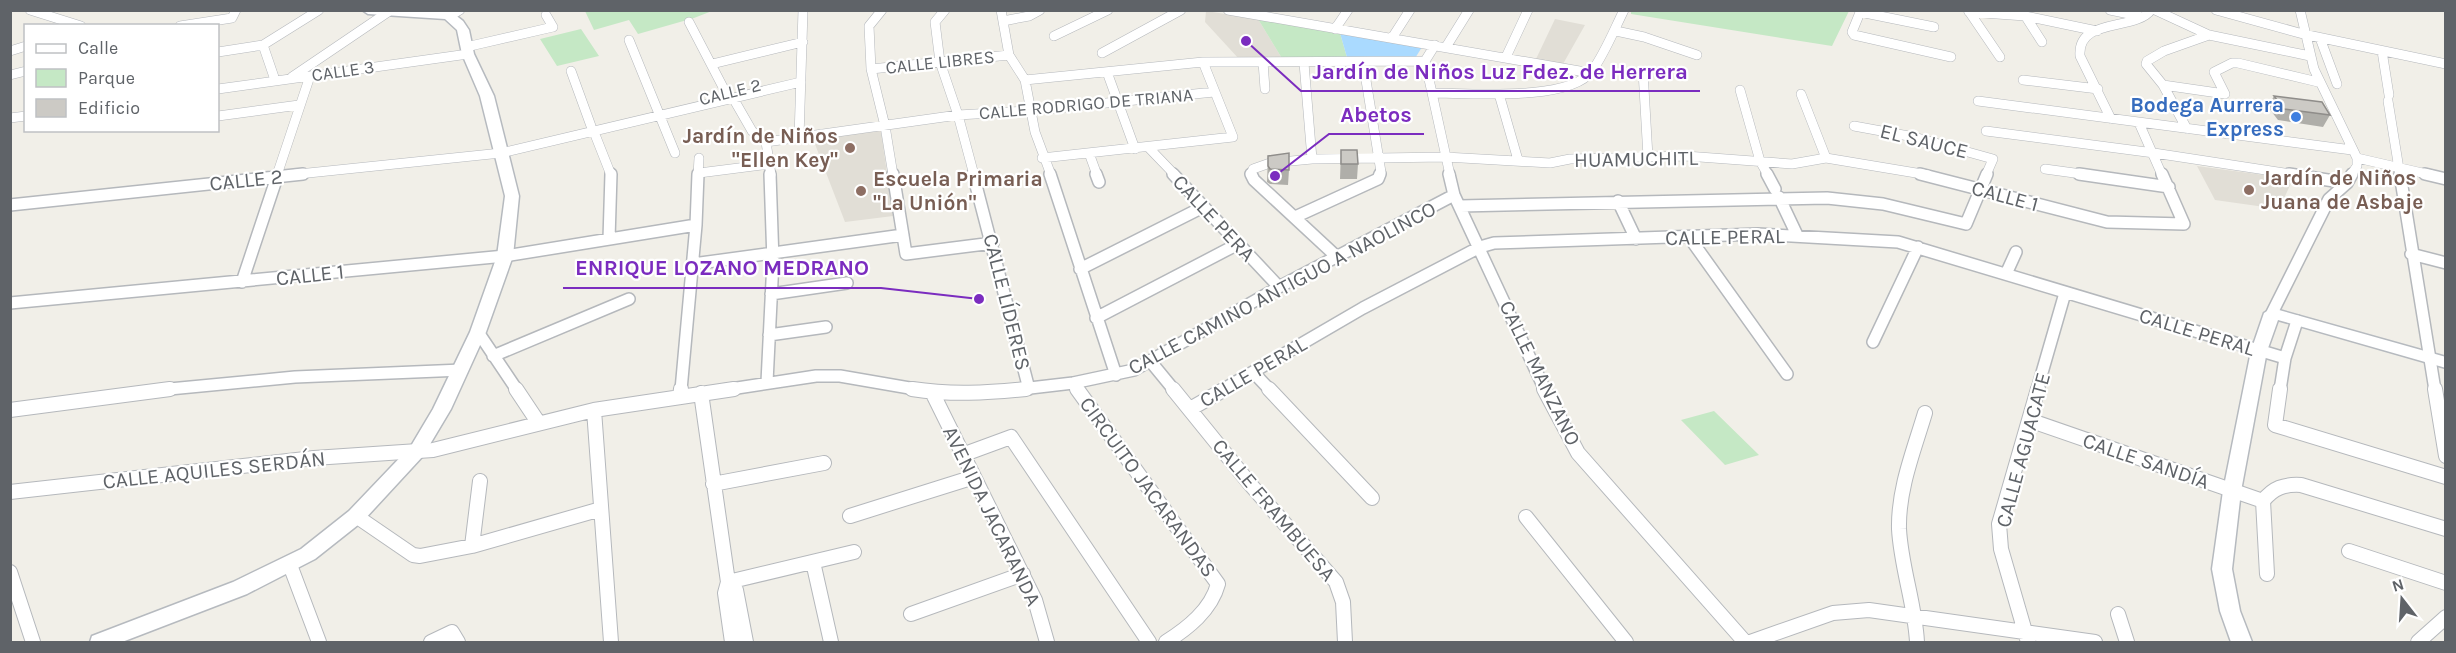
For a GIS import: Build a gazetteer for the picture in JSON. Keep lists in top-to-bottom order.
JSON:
{
  "streets": {
    "street": [
      "CALLE LIBRES",
      "CALLE 3",
      "CALLE 2",
      "CALLE RODRIGO DE TRIANA",
      "EL SAUCE",
      "HUAMUCHITL",
      "CALLE 1",
      "CALLE PERA",
      "CALLE PERAL",
      "CALLE CAMINO ANTIGUO A NAOLINCO",
      "CALLE LÍDERES",
      "CALLE MANZANO",
      "CALLE AGUACATE",
      "CALLE SANDÍA",
      "CALLE AQUILES SERDÁN",
      "CIRCUITO JACARANDAS",
      "CALLE FRAMBUESA",
      "AVENIDA JACARANDA"
    ]
  },
  "crossings": [
    ["CALLE LIBRES", "CALLE LÍDERES"],
    ["CALLE RODRIGO DE TRIANA", "CALLE LÍDERES"],
    ["EL SAUCE", "CALLE 1"],
    ["EL SAUCE", "CALLE CAMINO ANTIGUO A NAOLINCO"],
    ["HUAMUCHITL", "CALLE 1"],
    ["HUAMUCHITL", "CALLE MANZANO"],
    ["CALLE 1", "CALLE CAMINO ANTIGUO A NAOLINCO"],
    ["CALLE PERA", "CALLE CAMINO ANTIGUO A NAOLINCO"],
    ["CALLE PERAL", "CALLE MANZANO"],
    ["CALLE PERAL", "CALLE AGUACATE"],
    ["CALLE PERAL", "CALLE FRAMBUESA"],
    ["CALLE CAMINO ANTIGUO A NAOLINCO", "CALLE LÍDERES"],
    ["CALLE CAMINO ANTIGUO A NAOLINCO", "CALLE MANZANO"],
    ["CALLE CAMINO ANTIGUO A NAOLINCO", "CALLE AQUILES SERDÁN"],
    ["CALLE CAMINO ANTIGUO A NAOLINCO", "CIRCUITO JACARANDAS"],
    ["CALLE CAMINO ANTIGUO A NAOLINCO", "CALLE FRAMBUESA"],
    ["CALLE CAMINO ANTIGUO A NAOLINCO", "AVENIDA JACARANDA"],
    ["CALLE AGUACATE", "CALLE SANDÍA"]
  ],
  "places": [
    "Jardín de Niños Luz Fdez. de Herrera",
    "Bodega Aurrera Express",
    "Jardín de Niños \"Ellen Key\"",
    "Abetos",
    "Jardín de Niños Juana de Asbaje",
    "Escuela Primaria \"La Unión\"",
    "ENRIQUE LOZANO MEDRANO"
  ],
  "legend": ["Calle", "Parque", "Edificio"],
  "north": "top"
}
